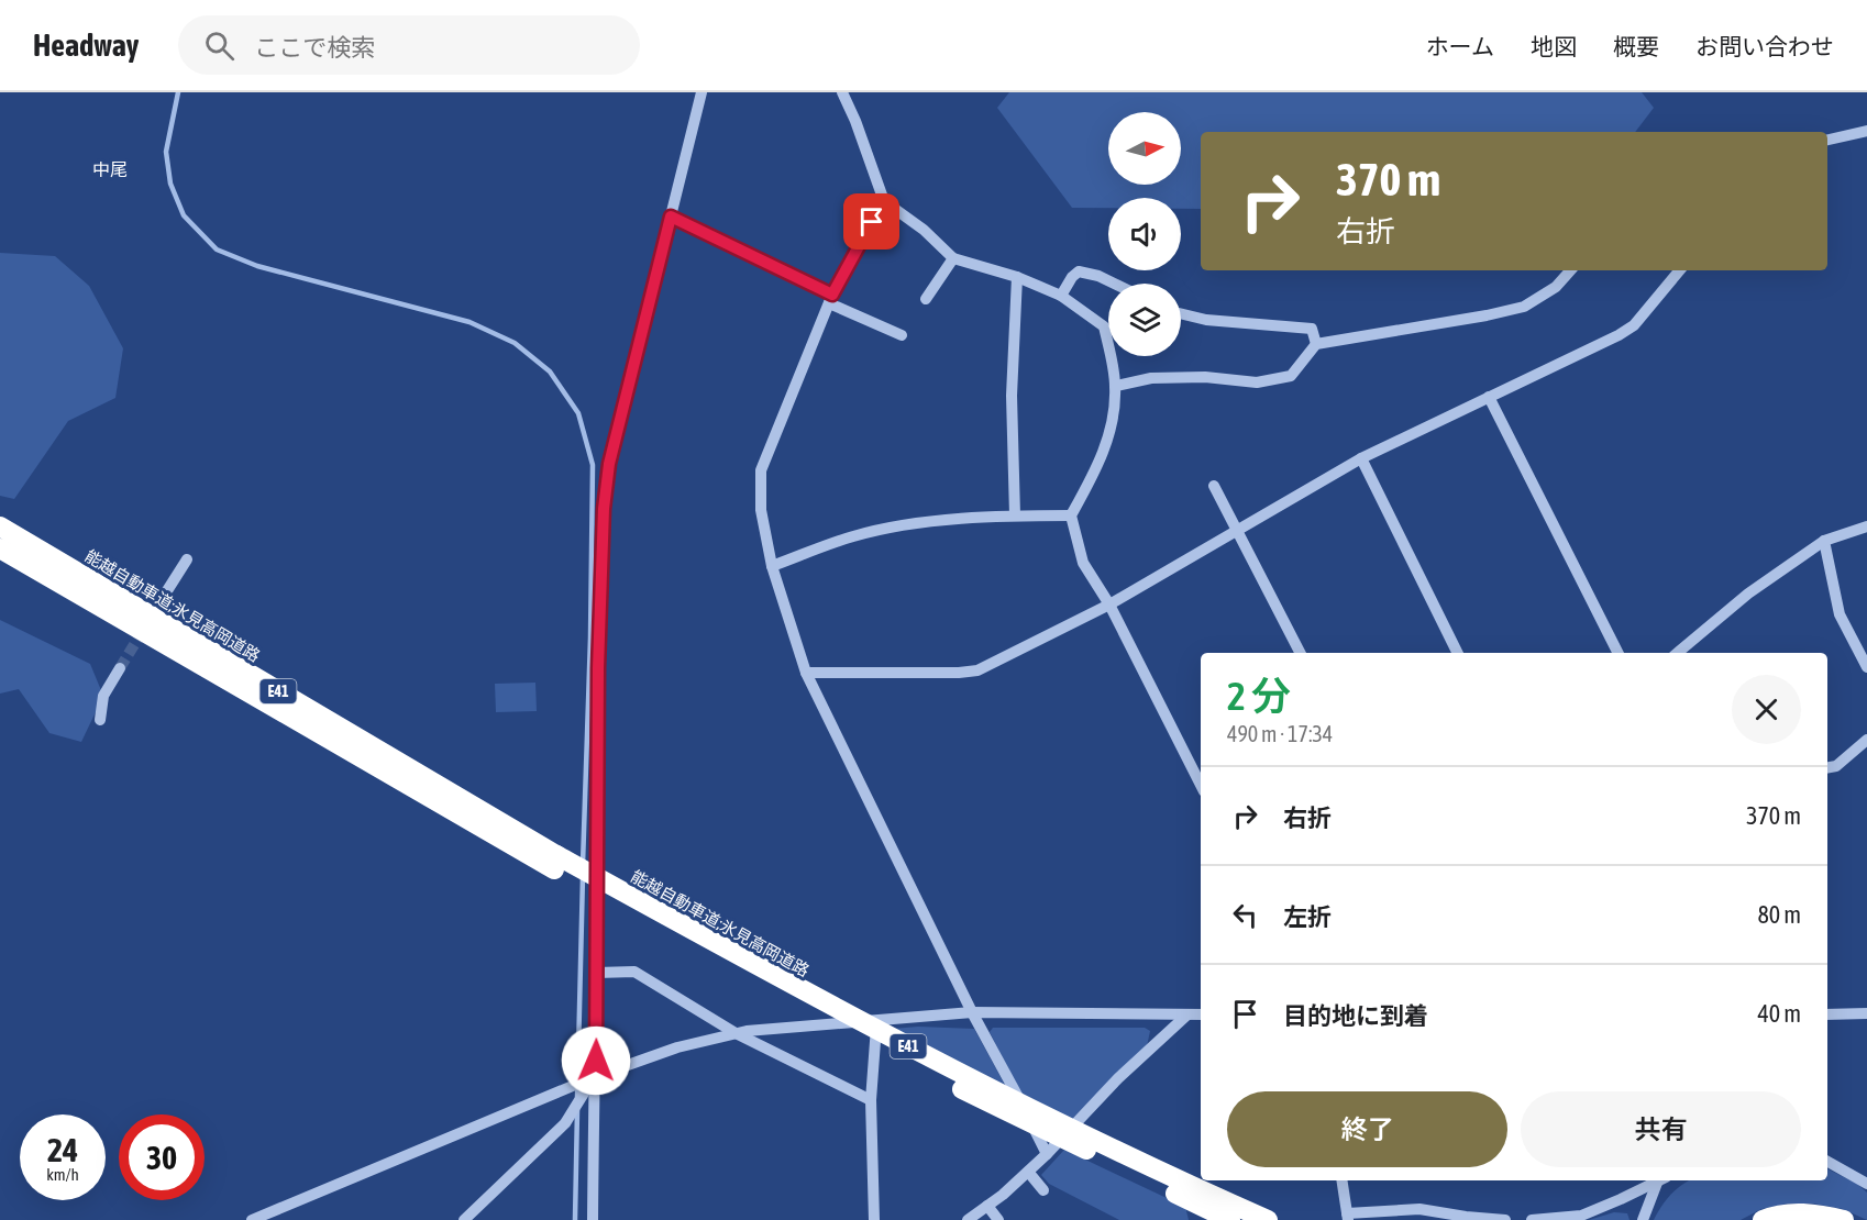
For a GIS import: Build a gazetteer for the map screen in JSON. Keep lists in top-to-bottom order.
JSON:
{
  "streets": {
    "highway": ["能越自動車道;氷見高岡道路", "E41"]
  },
  "districts": ["中尾"],
  "north": "right",
  "page": {
    "header": "Headway",
    "search": "ここで検索",
    "nav": [
      "ホーム",
      "地図",
      "概要",
      "お問い合わせ"
    ],
    "turn": ["370 m", "右折"],
    "heading": ["2 分", "490 m · 17:34"],
    "list": [
      {
        "name": "右折",
        "value": "370 m"
      },
      {
        "name": "左折",
        "value": "80 m"
      },
      {
        "name": "目的地に到着",
        "value": "40 m"
      }
    ],
    "buttons": ["終了", "共有"],
    "speed": "24 km/h",
    "limit": "30"
  }
}
